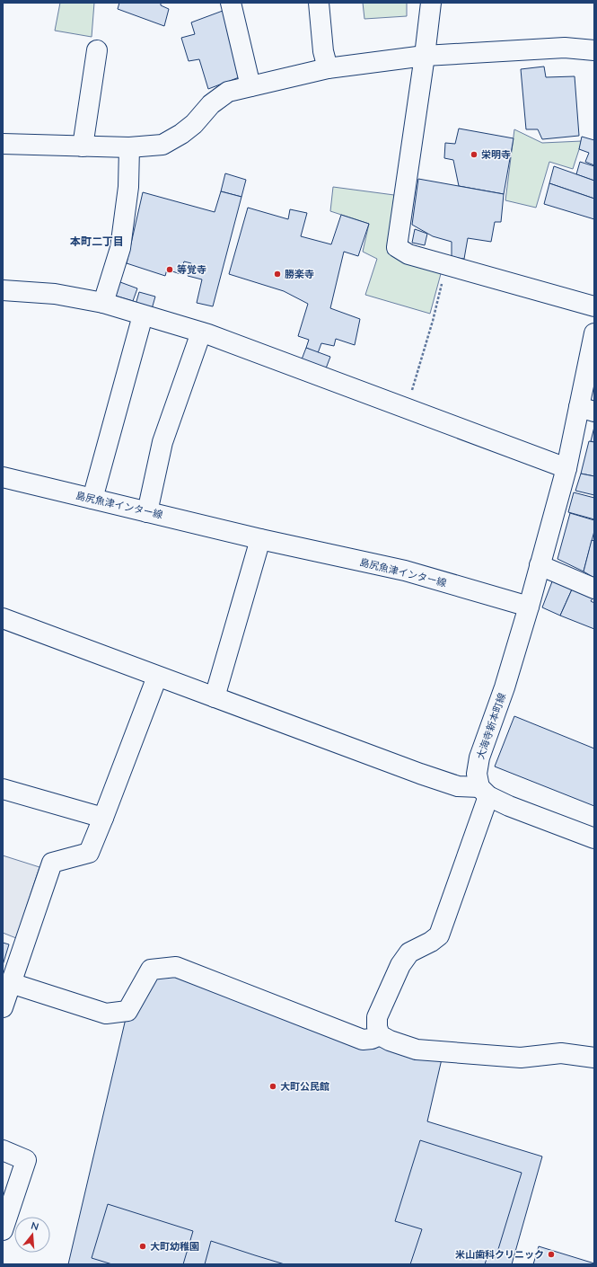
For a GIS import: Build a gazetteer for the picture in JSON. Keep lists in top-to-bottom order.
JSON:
{
  "streets": {
    "street": ["島尻魚津インター線", "大海寺新本町線"]
  },
  "crossings": [
    ["島尻魚津インター線", "大海寺新本町線"]
  ],
  "districts": ["本町二丁目"],
  "places": [
    "栄明寺",
    "等覚寺",
    "勝楽寺",
    "大町公民館",
    "大町幼稚園",
    "米山歯科クリニック"
  ],
  "north": "top"
}
